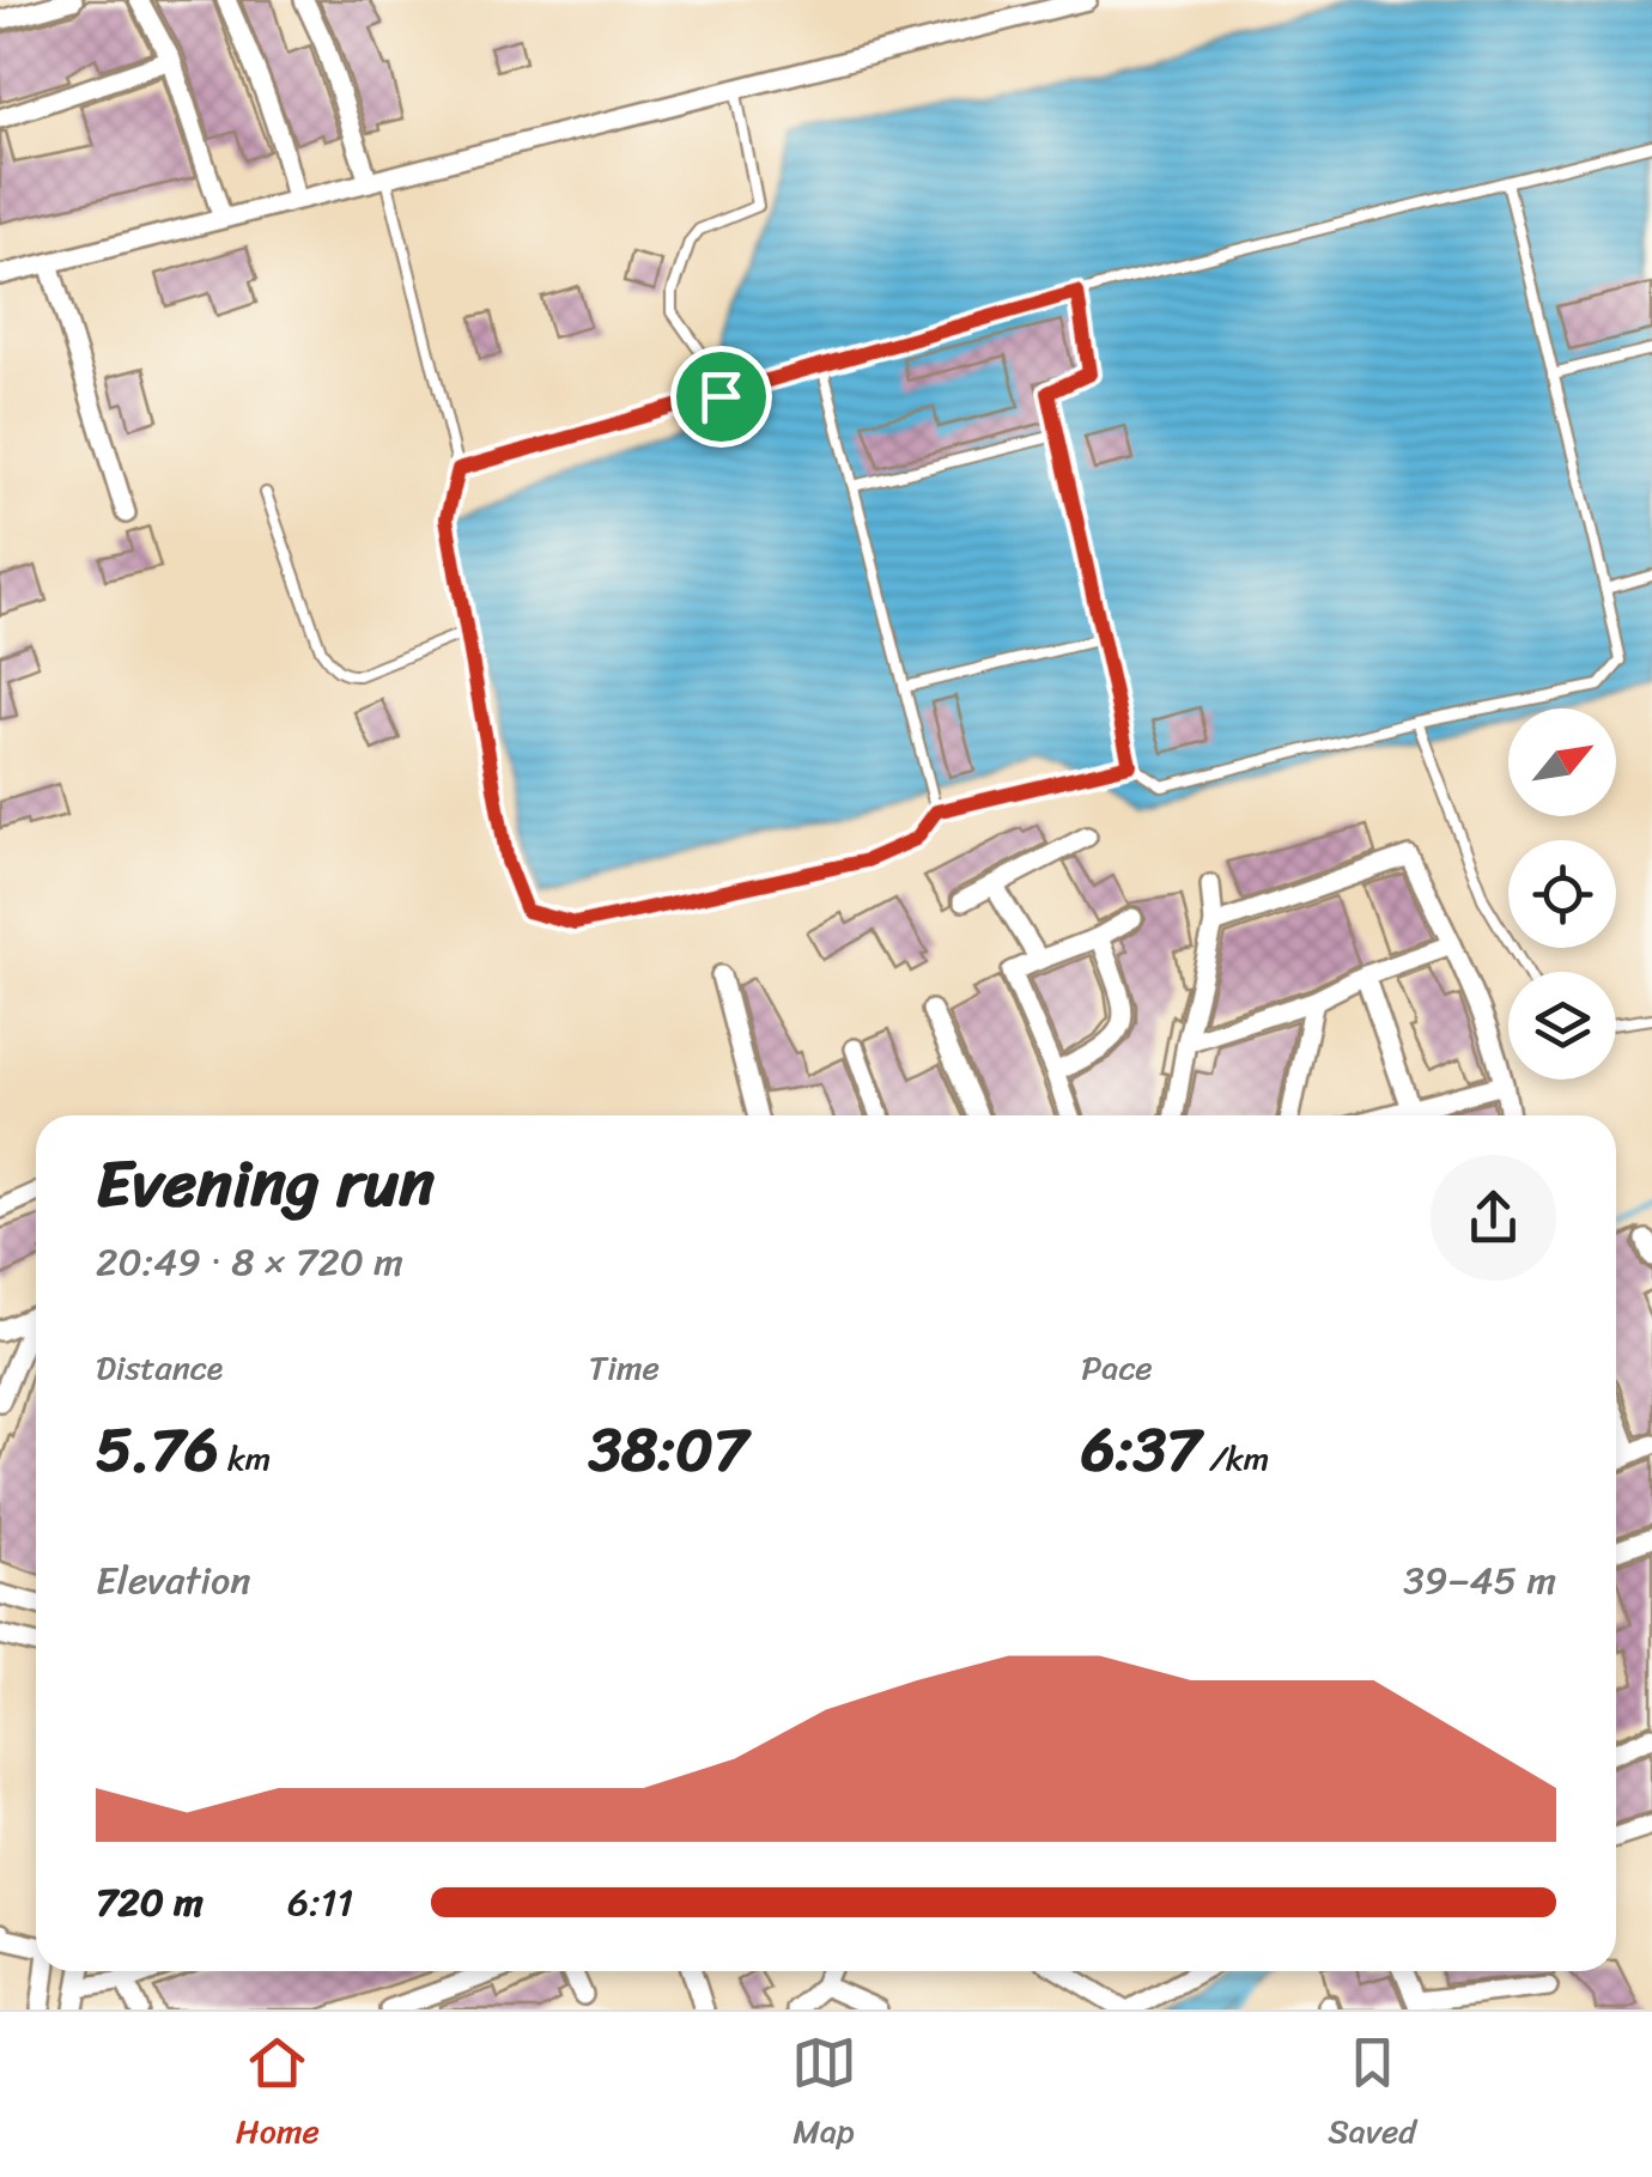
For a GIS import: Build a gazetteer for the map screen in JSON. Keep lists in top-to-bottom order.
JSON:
{
  "north": "top right",
  "page": {
    "heading": ["Evening run", "20:49 · 8 × 720 m"],
    "stats": [
      ["Distance", "5.76 km"],
      ["Time", "38:07"],
      ["Pace", "6:37 /km"]
    ],
    "chart": ["Elevation", "39–45 m"],
    "list": [
      {
        "name": "720 m",
        "note": "6:11"
      }
    ],
    "tabs": ["Home", "Map", "Saved"]
  }
}
